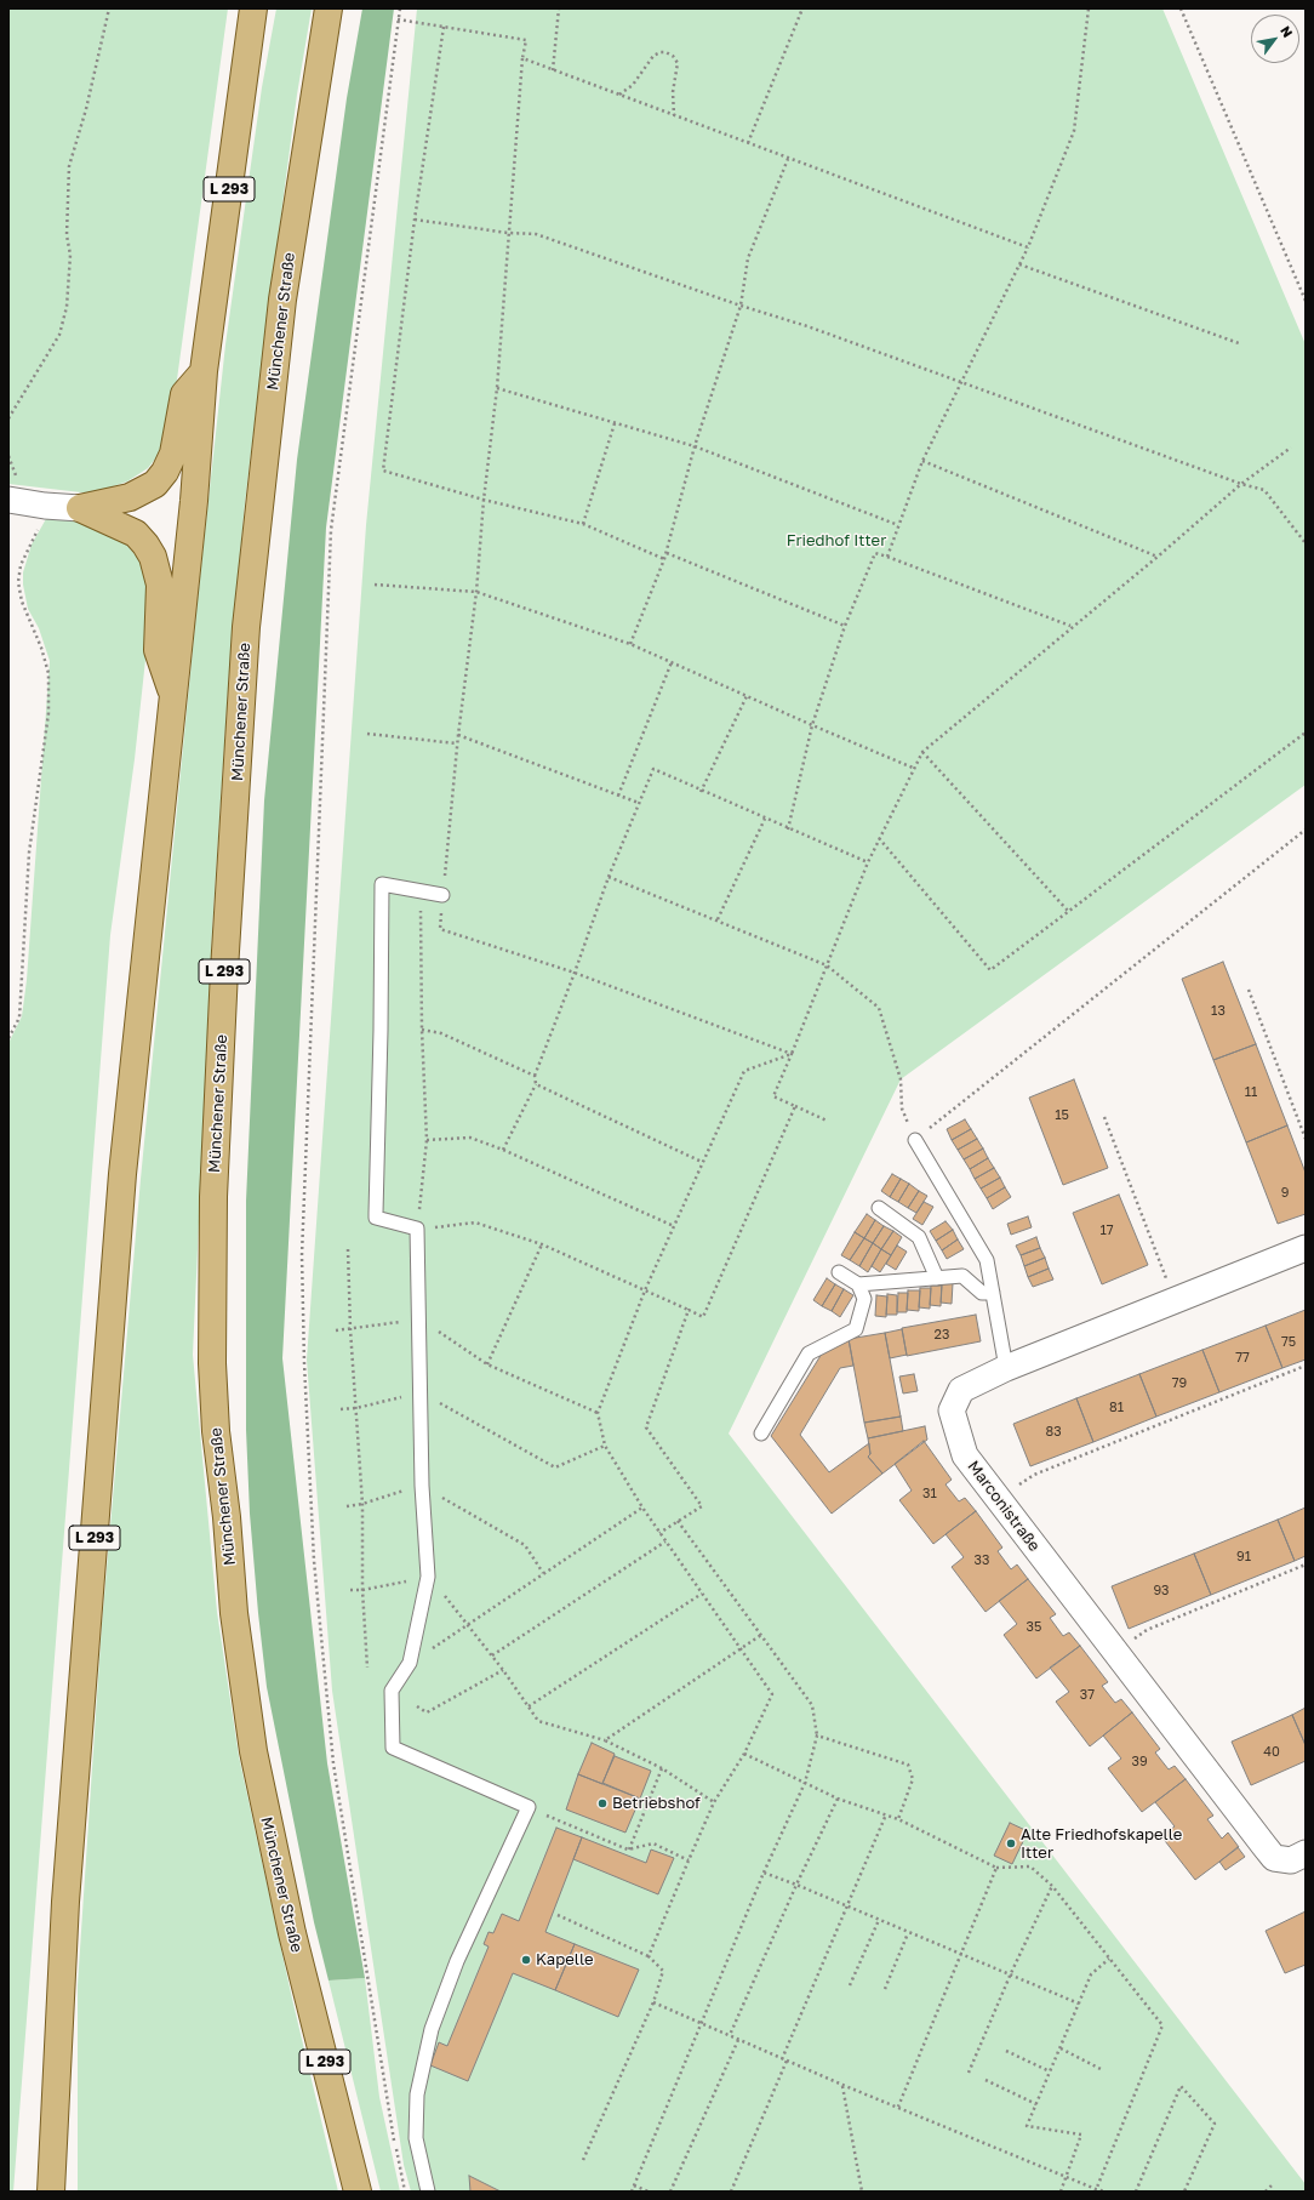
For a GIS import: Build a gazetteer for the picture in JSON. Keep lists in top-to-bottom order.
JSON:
{
  "streets": {
    "main road": ["L 293", "Münchener Straße"],
    "street": ["Marconistraße"]
  },
  "parks": ["Friedhof Itter"],
  "places": ["Betriebshof", "Alte Friedhofskapelle Itter", "Kapelle"],
  "house_numbers": [
    "13",
    "11",
    "15",
    "9",
    "17",
    "23",
    "75",
    "77",
    "79",
    "81",
    "83",
    "31",
    "91",
    "33",
    "93",
    "35",
    "37",
    "40",
    "39"
  ],
  "north": "top right"
}
